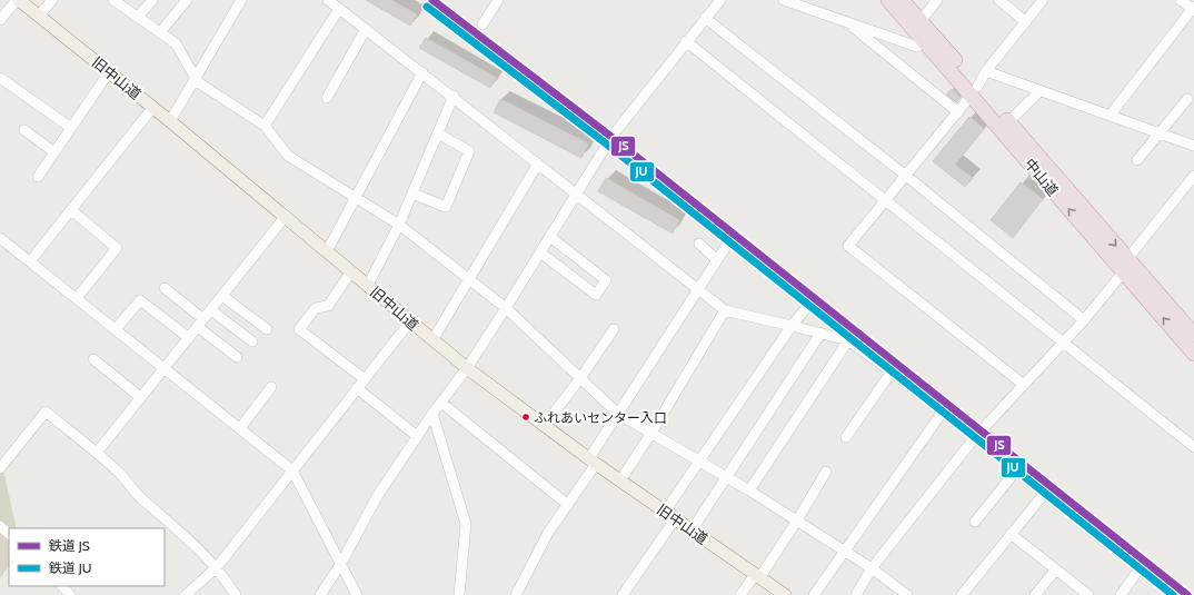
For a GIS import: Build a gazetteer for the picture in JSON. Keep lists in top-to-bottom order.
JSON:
{
  "streets": {
    "highway": ["中山道"],
    "main road": ["旧中山道"]
  },
  "places": ["ふれあいセンター入口"],
  "lines": ["rail line JS", "rail line JU"],
  "legend": ["鉄道 JS", "鉄道 JU"]
}
